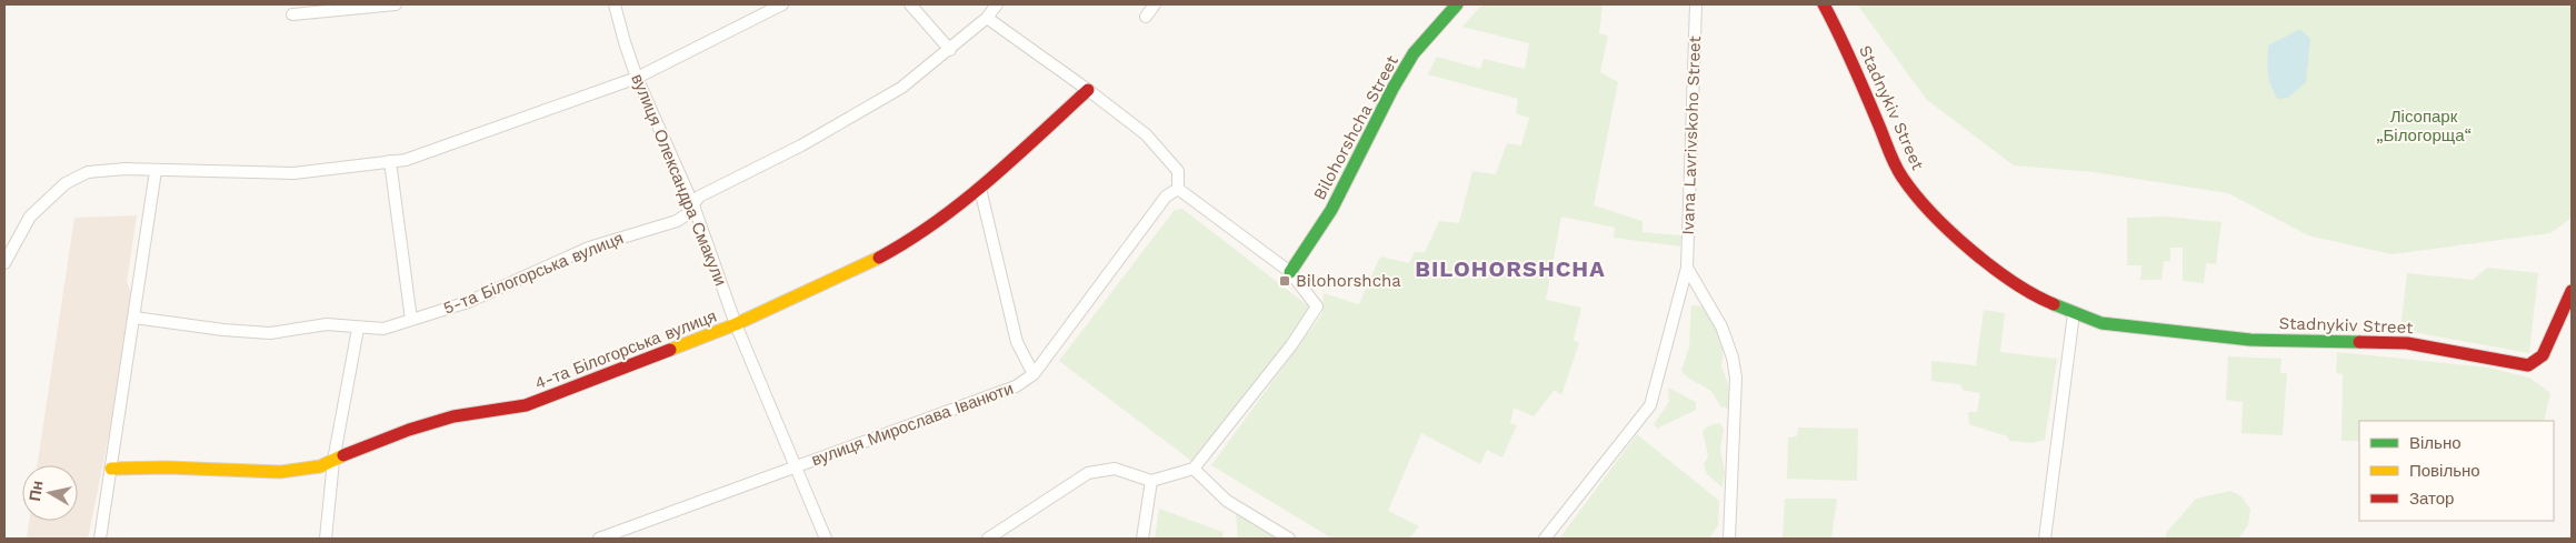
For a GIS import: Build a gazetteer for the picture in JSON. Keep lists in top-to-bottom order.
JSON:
{
  "streets": {
    "street": [
      "Stadnykiv Street",
      "Bilohorshcha Street",
      "Ivana Lavrivskoho Street",
      "вулиця Олександра Смакули",
      "5-та Білогорська вулиця",
      "4-та Білогорська вулиця",
      "вулиця Мирослава Іванюти"
    ]
  },
  "crossings": [
    ["вулиця Олександра Смакули", "5-та Білогорська вулиця"],
    ["вулиця Олександра Смакули", "4-та Білогорська вулиця"],
    ["вулиця Олександра Смакули", "вулиця Мирослава Іванюти"]
  ],
  "districts": ["BILOHORSHCHA"],
  "parks": ["Лісопарк „Білогорща“"],
  "places": {
    "transit": ["Bilohorshcha"]
  },
  "legend": ["Вільно", "Повільно", "Затор"],
  "north": "left"
}
